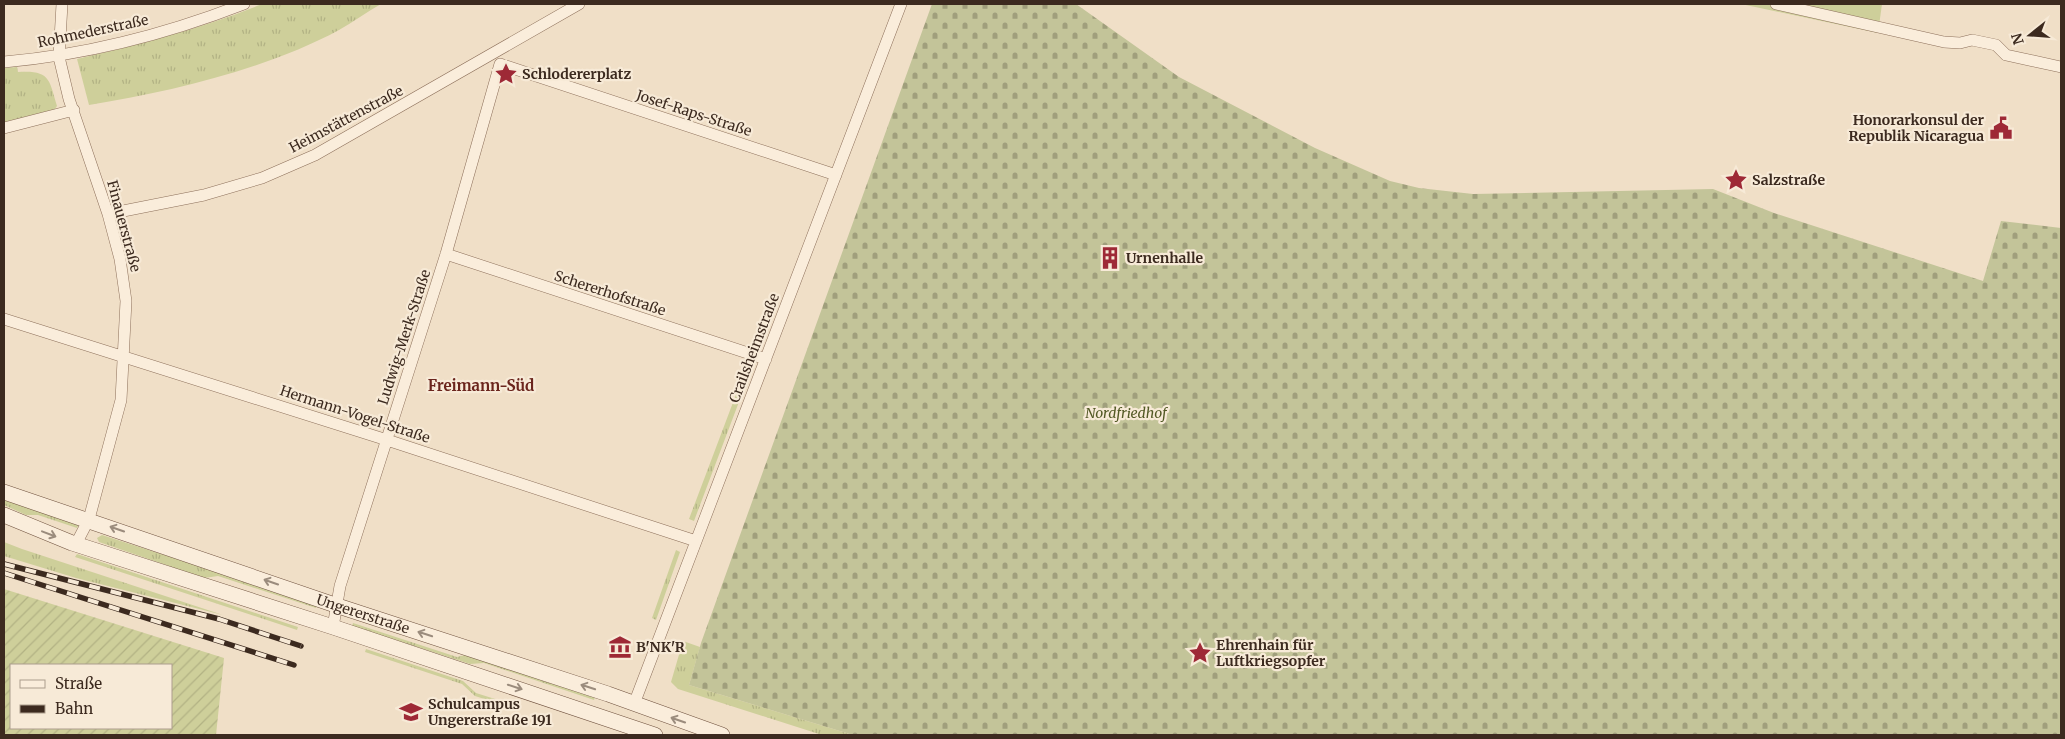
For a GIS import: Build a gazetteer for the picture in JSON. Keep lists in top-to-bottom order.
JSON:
{
  "streets": {
    "main road": ["Ungererstraße"],
    "street": [
      "Rohmederstraße",
      "Josef-Raps-Straße",
      "Heimstättenstraße",
      "Finauerstraße",
      "Schererhofstraße",
      "Ludwig-Merk-Straße",
      "Crailsheimstraße",
      "Hermann-Vogel-Straße"
    ]
  },
  "crossings": [
    ["Rohmederstraße", "Finauerstraße"],
    ["Josef-Raps-Straße", "Ludwig-Merk-Straße"],
    ["Josef-Raps-Straße", "Crailsheimstraße"],
    ["Heimstättenstraße", "Finauerstraße"],
    ["Finauerstraße", "Hermann-Vogel-Straße"],
    ["Finauerstraße", "Ungererstraße"],
    ["Schererhofstraße", "Ludwig-Merk-Straße"],
    ["Schererhofstraße", "Crailsheimstraße"],
    ["Ludwig-Merk-Straße", "Hermann-Vogel-Straße"],
    ["Ludwig-Merk-Straße", "Ungererstraße"],
    ["Crailsheimstraße", "Hermann-Vogel-Straße"],
    ["Crailsheimstraße", "Ungererstraße"]
  ],
  "districts": ["Freimann-Süd"],
  "parks": ["Nordfriedhof"],
  "places": {
    "place": ["Schlodererplatz", "Salzstraße", "Ehrenhain für Luftkriegsopfer"],
    "public building": ["Honorarkonsul der Republik Nicaragua"],
    "building": ["Urnenhalle"],
    "museum": ["B'NK'R"],
    "school or university": ["Schulcampus Ungererstraße 191"]
  },
  "legend": ["Straße", "Bahn"],
  "north": "left"
}
